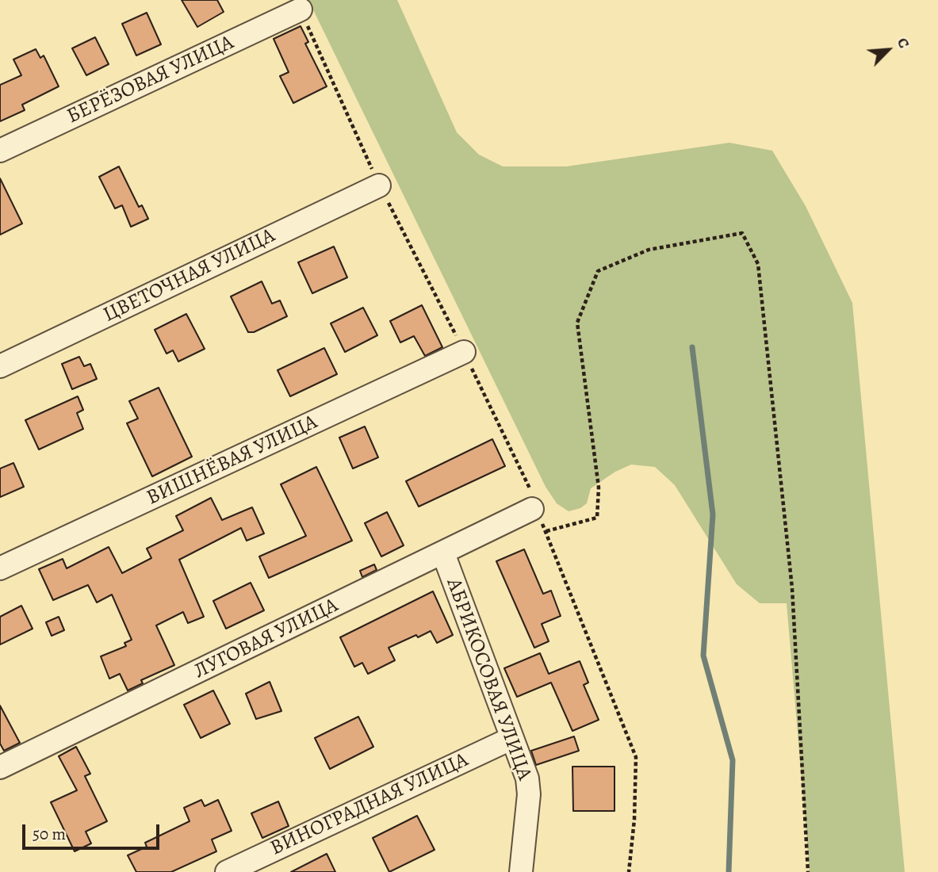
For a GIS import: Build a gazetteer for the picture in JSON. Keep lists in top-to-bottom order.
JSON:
{
  "streets": {
    "street": [
      "БЕРЁЗОВАЯ УЛИЦА",
      "ЦВЕТОЧНАЯ УЛИЦА",
      "ВИШНЁВАЯ УЛИЦА",
      "ЛУГОВАЯ УЛИЦА",
      "АБРИКОСОВАЯ УЛИЦА",
      "ВИНОГРАДНАЯ УЛИЦА"
    ]
  },
  "crossings": [
    ["ЛУГОВАЯ УЛИЦА", "АБРИКОСОВАЯ УЛИЦА"],
    ["АБРИКОСОВАЯ УЛИЦА", "ВИНОГРАДНАЯ УЛИЦА"]
  ],
  "scale_bar": "50 m",
  "north": "top right"
}
